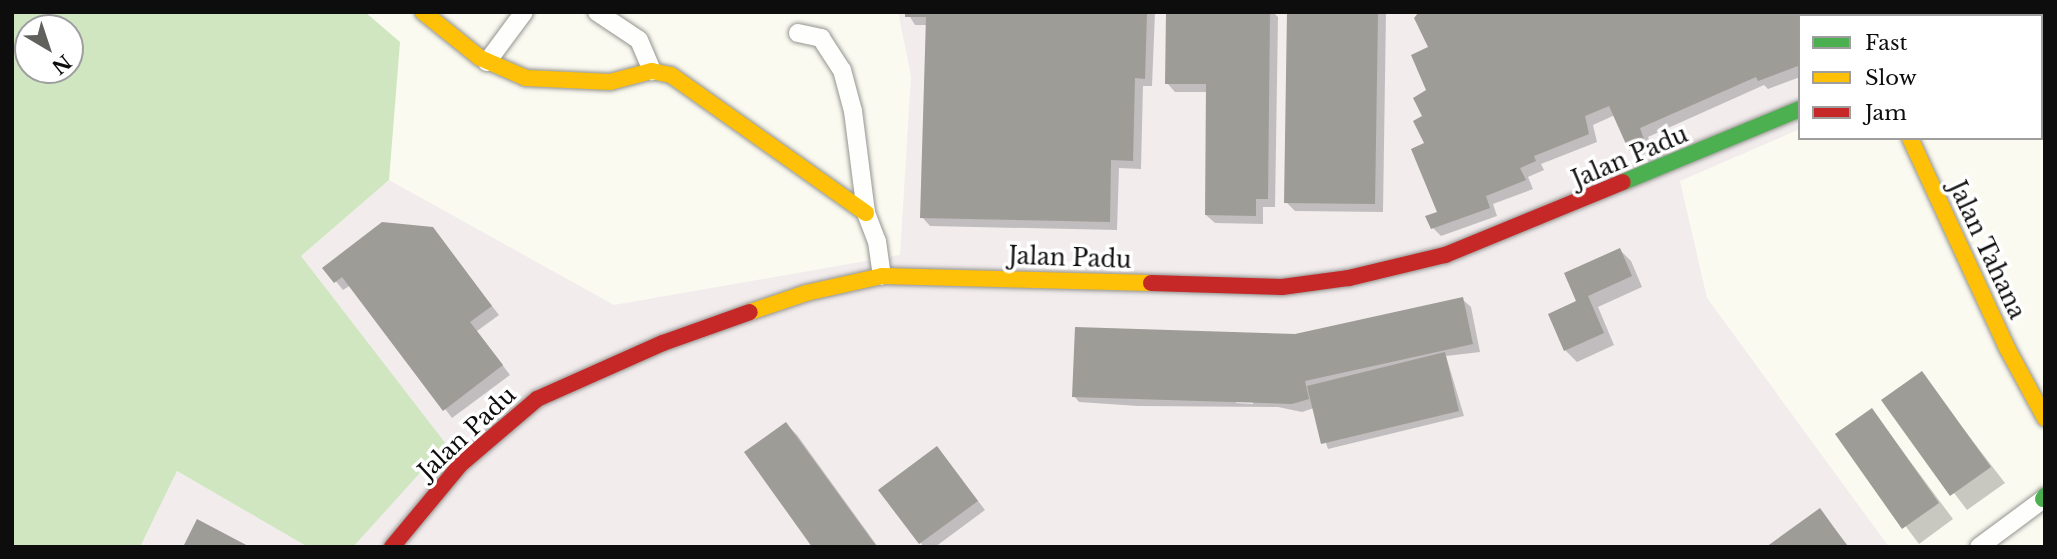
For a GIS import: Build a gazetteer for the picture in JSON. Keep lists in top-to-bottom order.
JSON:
{
  "streets": {
    "street": ["Jalan Padu", "Jalan Tahana"]
  },
  "legend": ["Fast", "Slow", "Jam"],
  "north": "bottom right"
}
